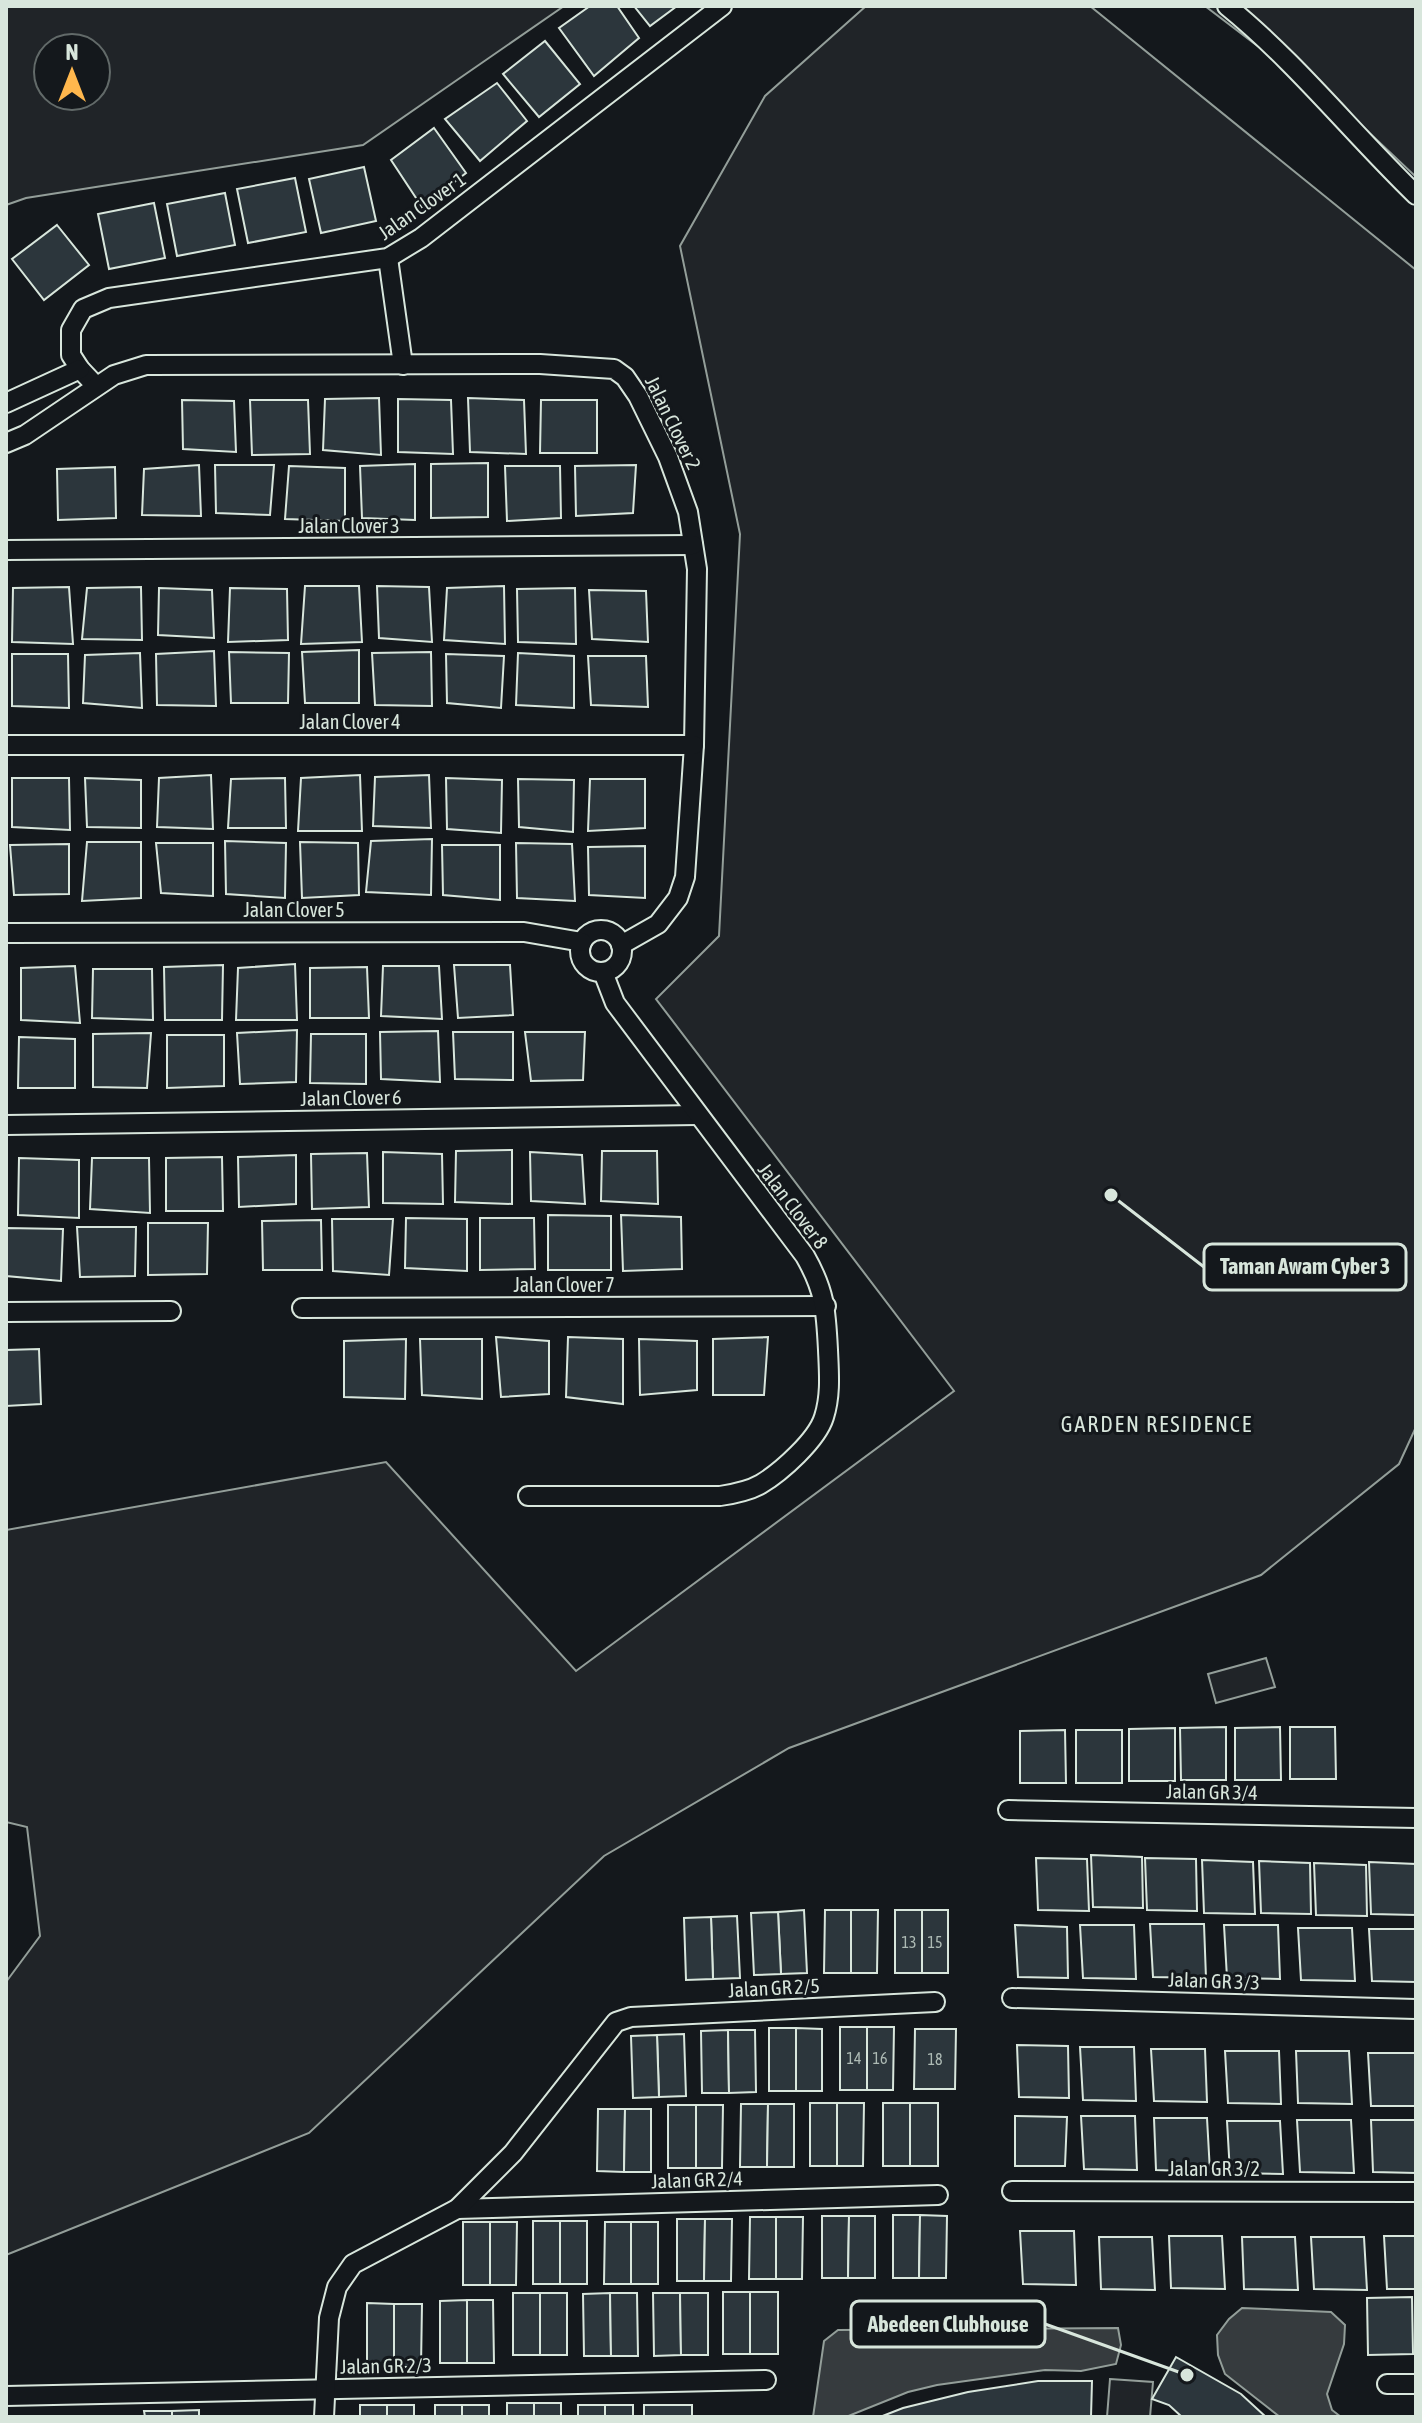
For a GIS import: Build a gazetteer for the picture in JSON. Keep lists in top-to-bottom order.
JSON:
{
  "streets": {
    "street": [
      "Jalan Clover 1",
      "Jalan Clover 2",
      "Jalan Clover 3",
      "Jalan Clover 4",
      "Jalan Clover 5",
      "Jalan Clover 6",
      "Jalan Clover 8",
      "Jalan Clover 7",
      "Jalan GR 3/4",
      "Jalan GR 3/3",
      "Jalan GR 2/5",
      "Jalan GR 3/2",
      "Jalan GR 2/4",
      "Jalan GR 2/3"
    ]
  },
  "crossings": [
    ["Jalan Clover 1", "Jalan Clover 2"],
    ["Jalan Clover 2", "Jalan Clover 3"],
    ["Jalan Clover 2", "Jalan Clover 4"],
    ["Jalan Clover 2", "Jalan Clover 5"],
    ["Jalan Clover 2", "Jalan Clover 8"],
    ["Jalan Clover 5", "Jalan Clover 8"],
    ["Jalan Clover 6", "Jalan Clover 8"],
    ["Jalan Clover 8", "Jalan Clover 7"],
    ["Jalan GR 2/5", "Jalan GR 2/4"]
  ],
  "districts": ["GARDEN RESIDENCE"],
  "places": ["Taman Awam Cyber 3", "Abedeen Clubhouse"],
  "house_numbers": [
    "13",
    "15",
    "14",
    "16",
    "18"
  ],
  "north": "top"
}
